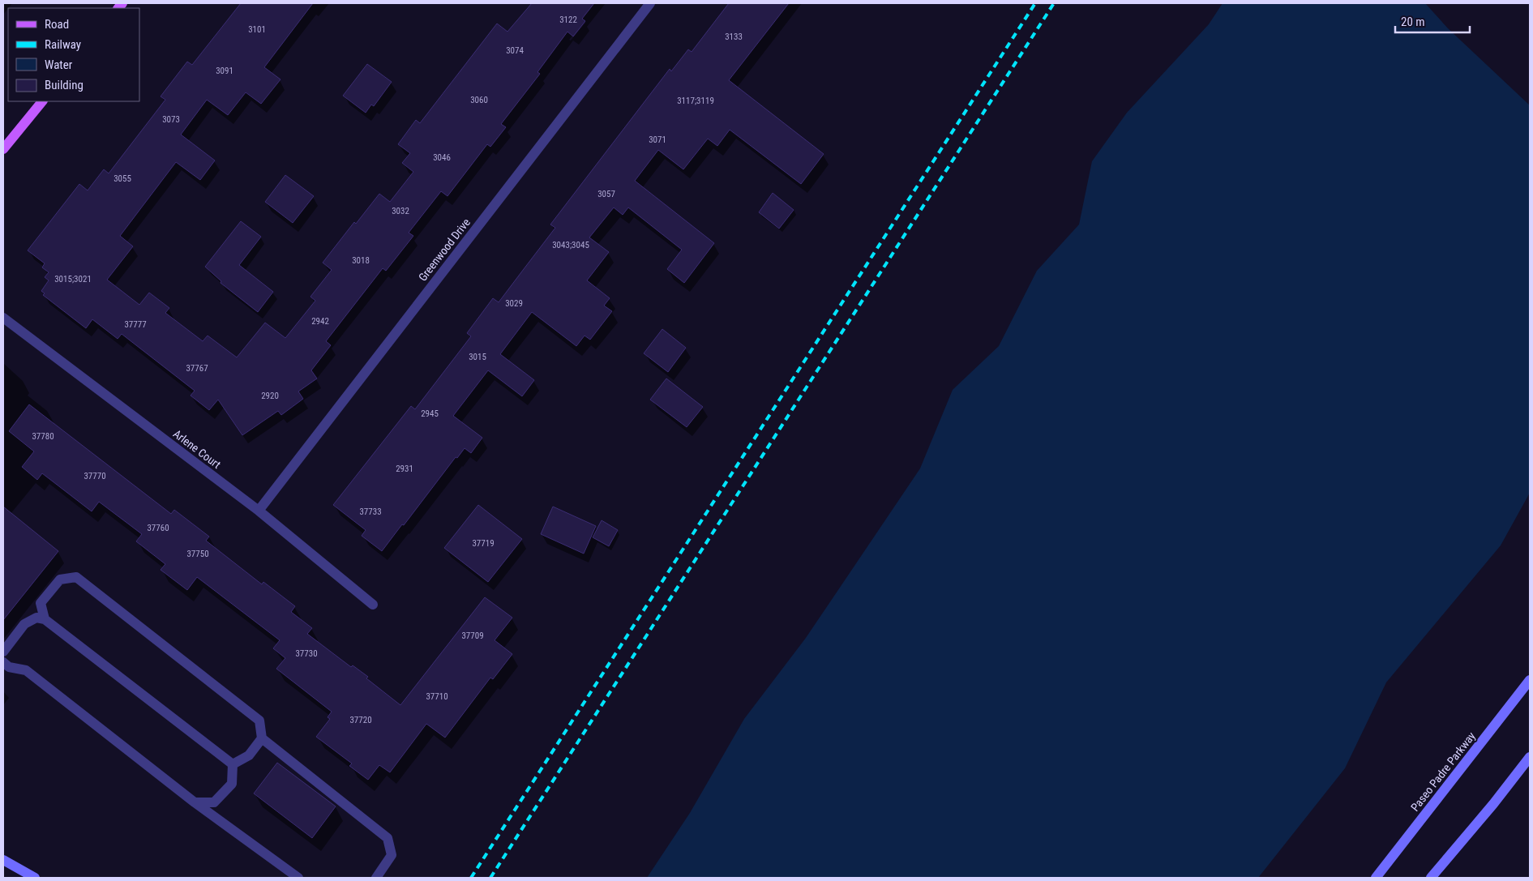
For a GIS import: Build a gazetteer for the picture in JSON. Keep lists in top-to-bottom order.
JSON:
{
  "streets": {
    "main road": ["Paseo Padre Parkway"],
    "street": ["Greenwood Drive", "Arlene Court"]
  },
  "crossings": [
    ["Greenwood Drive", "Arlene Court"]
  ],
  "house_numbers": [
    "3122",
    "3101",
    "3133",
    "3074",
    "3091",
    "3060",
    "3117;3119",
    "3073",
    "3071",
    "3046",
    "3055",
    "3057",
    "3032",
    "3043;3045",
    "3018",
    "3015;3021",
    "3029",
    "2942",
    "37777",
    "3015",
    "37767",
    "2920",
    "2945",
    "37780",
    "2931",
    "37770",
    "37733",
    "37760",
    "37719",
    "37750",
    "37709",
    "37730",
    "37710",
    "37720"
  ],
  "legend": [
    "Road",
    "Railway",
    "Water",
    "Building"
  ],
  "scale_bar": "20 m"
}
